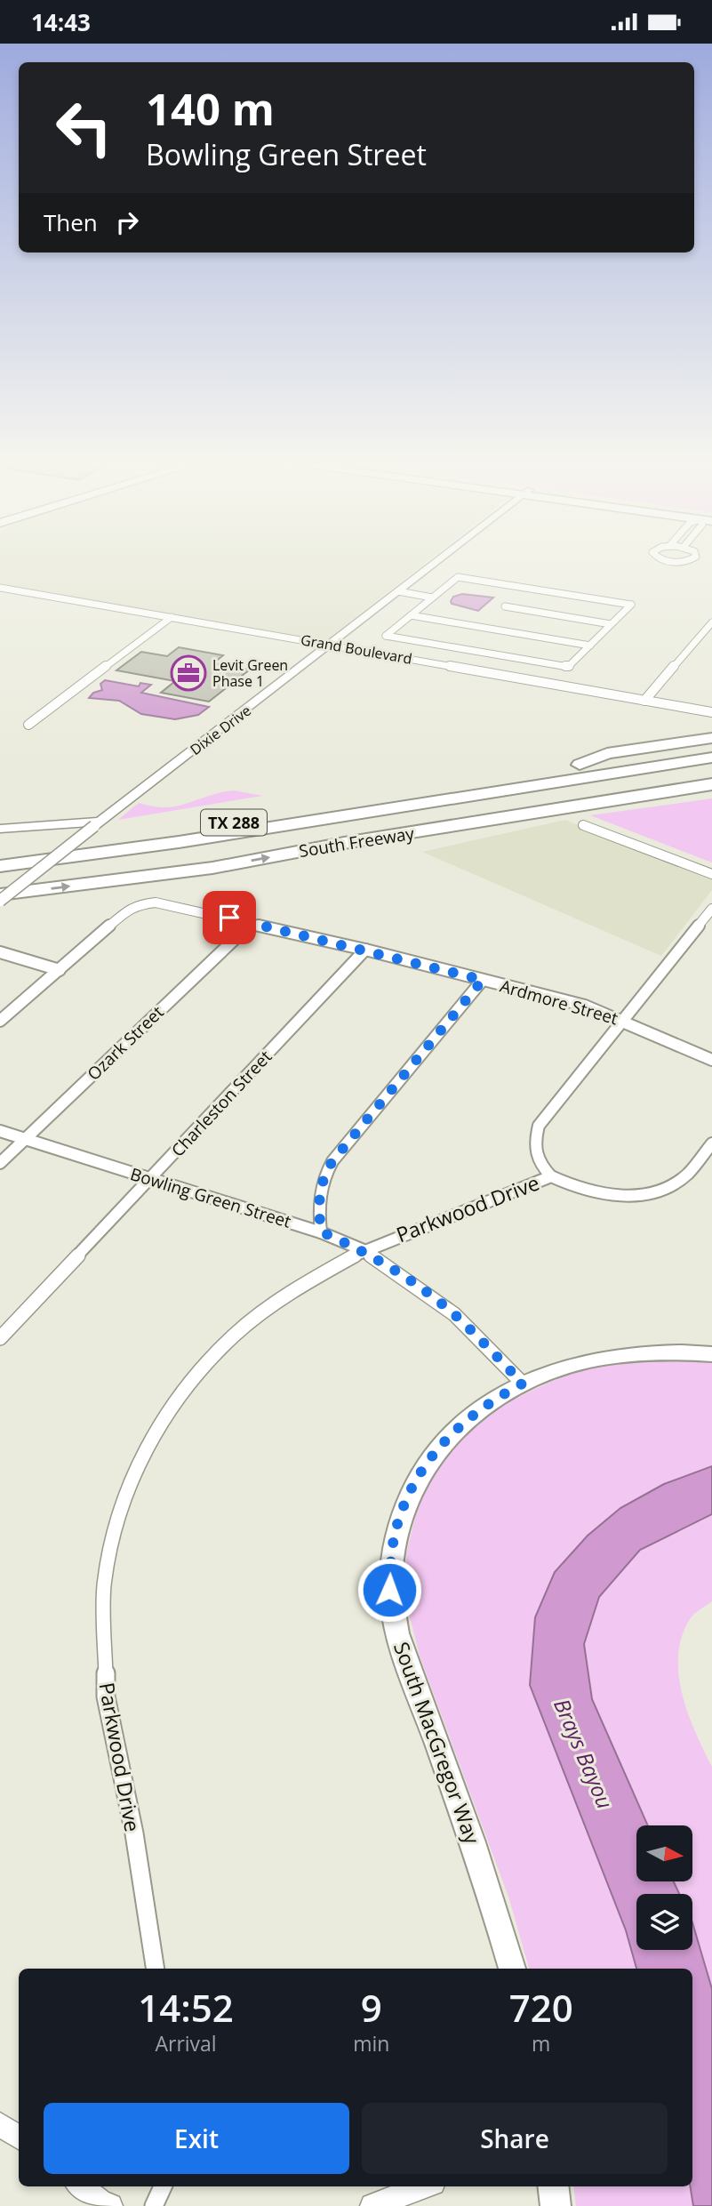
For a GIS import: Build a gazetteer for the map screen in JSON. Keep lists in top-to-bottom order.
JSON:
{
  "streets": {
    "highway": ["TX 288", "South Freeway"],
    "main road": ["South MacGregor Way"],
    "street": [
      "Grand Boulevard",
      "Dixie Drive",
      "Ardmore Street",
      "Ozark Street",
      "Charleston Street",
      "Bowling Green Street",
      "Parkwood Drive"
    ]
  },
  "crossings": [
    ["Grand Boulevard", "Dixie Drive"],
    ["Ardmore Street", "Ozark Street"],
    ["Ardmore Street", "Charleston Street"],
    ["Ozark Street", "Bowling Green Street"],
    ["Charleston Street", "Bowling Green Street"],
    ["Bowling Green Street", "Parkwood Drive"],
    ["Bowling Green Street", "South MacGregor Way"]
  ],
  "water": ["Brays Bayou"],
  "places": {
    "office": ["Levit Green Phase 1"]
  },
  "north": "right",
  "page": {
    "status": "14:43",
    "turn": ["140 m", "Bowling Green Street"],
    "then": "Then",
    "eta": [
      "14:52",
      "Arrival",
      "9",
      "min",
      "720",
      "m"
    ],
    "buttons": ["Exit", "Share"]
  }
}
